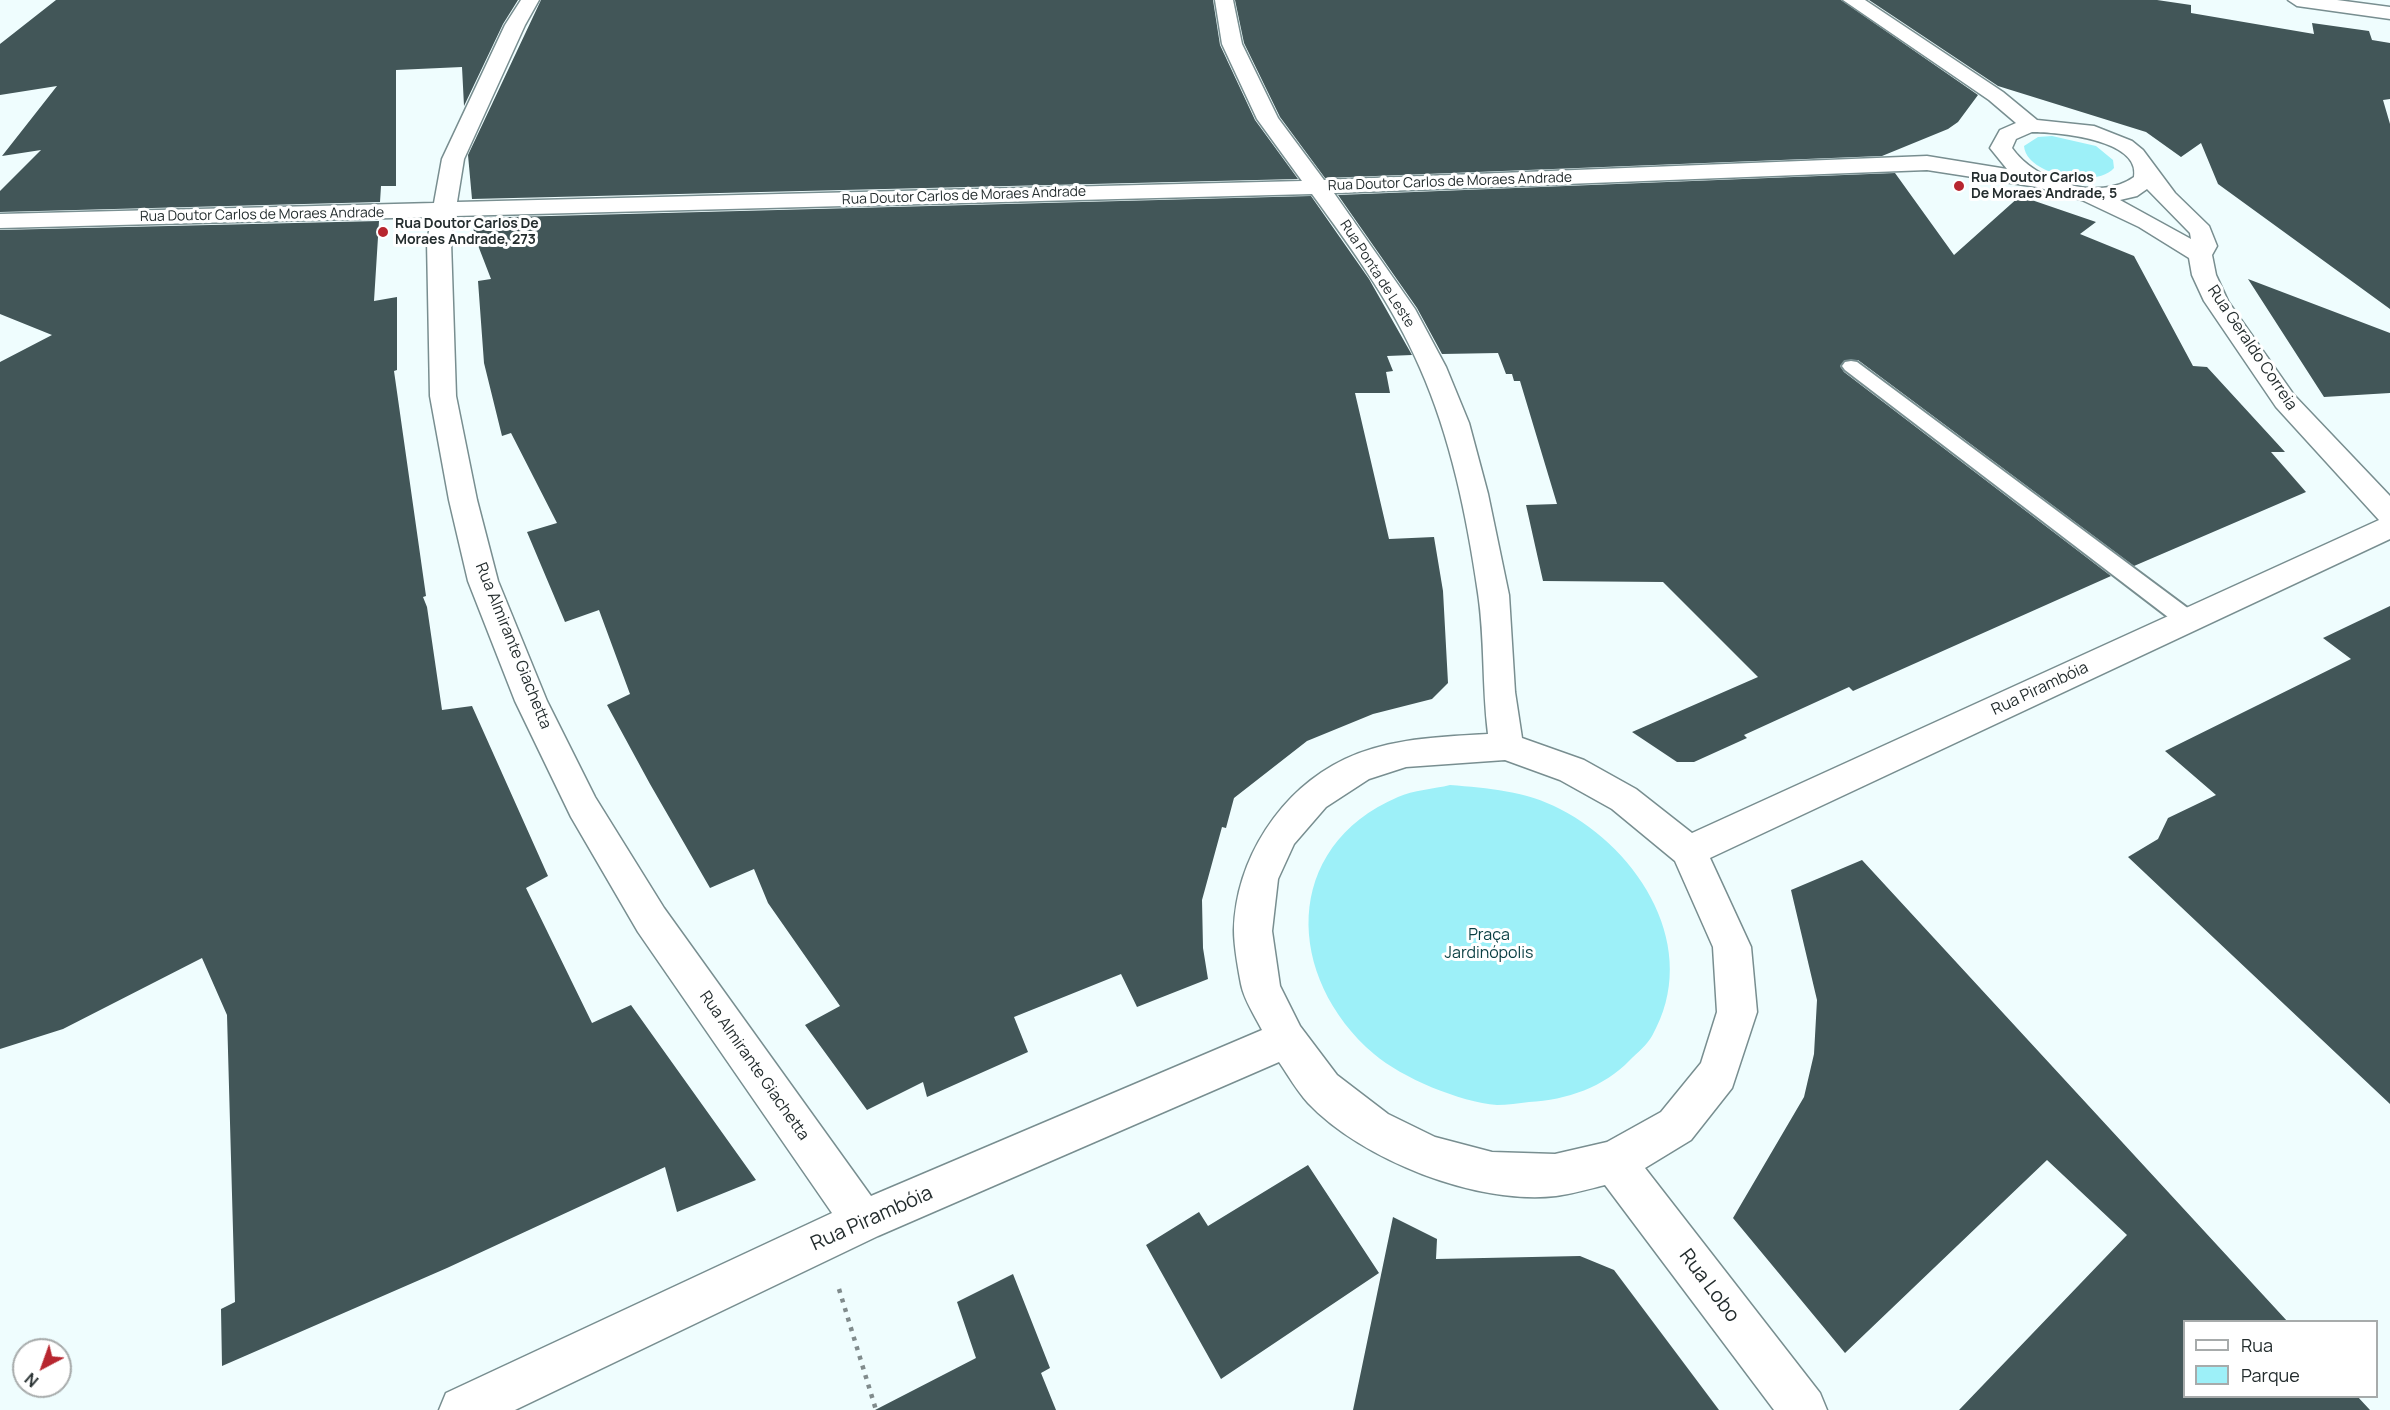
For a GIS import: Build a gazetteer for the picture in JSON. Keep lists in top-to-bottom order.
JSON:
{
  "streets": {
    "street": [
      "Rua Doutor Carlos de Moraes Andrade",
      "Rua Ponta de Leste",
      "Rua Geraldo Correia",
      "Rua Almirante Giachetta",
      "Rua Pirambóia",
      "Rua Lobo"
    ]
  },
  "crossings": [
    ["Rua Doutor Carlos de Moraes Andrade", "Rua Ponta de Leste"],
    ["Rua Doutor Carlos de Moraes Andrade", "Rua Geraldo Correia"],
    ["Rua Doutor Carlos de Moraes Andrade", "Rua Almirante Giachetta"],
    ["Rua Almirante Giachetta", "Rua Pirambóia"]
  ],
  "parks": ["Praça Jardinópolis"],
  "places": ["Rua Doutor Carlos De Moraes Andrade, 5", "Rua Doutor Carlos De Moraes Andrade, 273"],
  "legend": ["Rua", "Parque"],
  "north": "bottom left"
}
